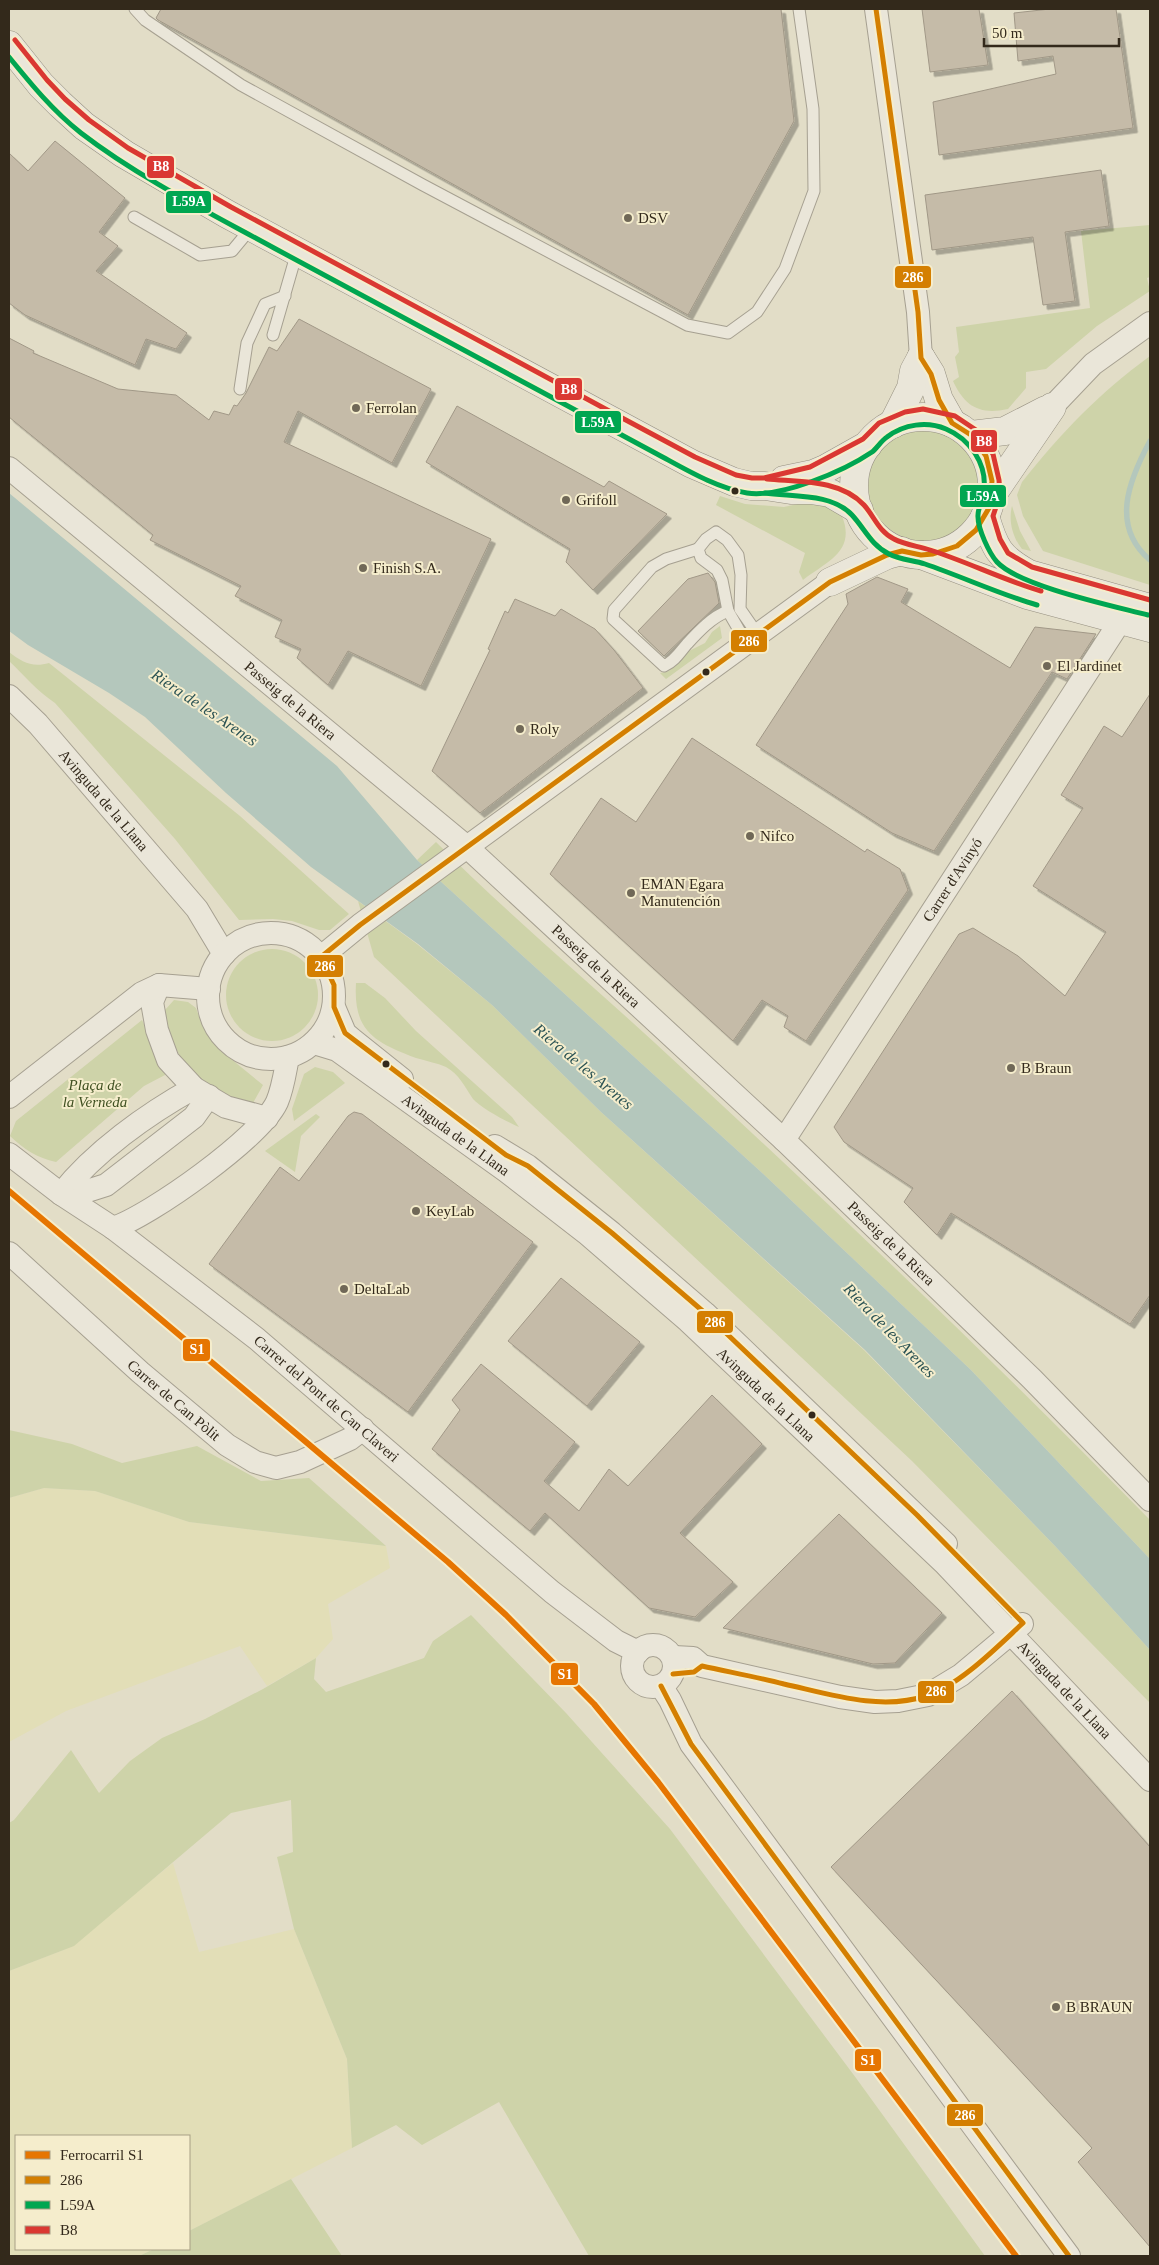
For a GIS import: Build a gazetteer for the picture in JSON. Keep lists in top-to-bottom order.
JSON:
{
  "streets": {
    "street": [
      "Passeig de la Riera",
      "Avinguda de la Llana",
      "Carrer d'Avinyó",
      "Carrer de Can Pòlit",
      "Carrer del Pont de Can Claveri"
    ]
  },
  "crossings": [
    ["Passeig de la Riera", "Carrer d'Avinyó"],
    ["Carrer de Can Pòlit", "Carrer del Pont de Can Claveri"]
  ],
  "water": ["Riera de les Arenes"],
  "parks": ["Plaça de la Verneda"],
  "places": [
    "DSV",
    "Ferrolan",
    "Grifoll",
    "Finish S.A.",
    "El Jardinet",
    "Roly",
    "Nifco",
    "EMAN Egara Manutención",
    "B Braun",
    "KeyLab",
    "DeltaLab",
    "B BRAUN"
  ],
  "lines": [
    "transit line 286",
    "transit line B8",
    "transit line L59A",
    "rail line S1"
  ],
  "legend": [
    "Ferrocarril S1",
    "286",
    "L59A",
    "B8"
  ],
  "scale_bar": "50 m"
}
